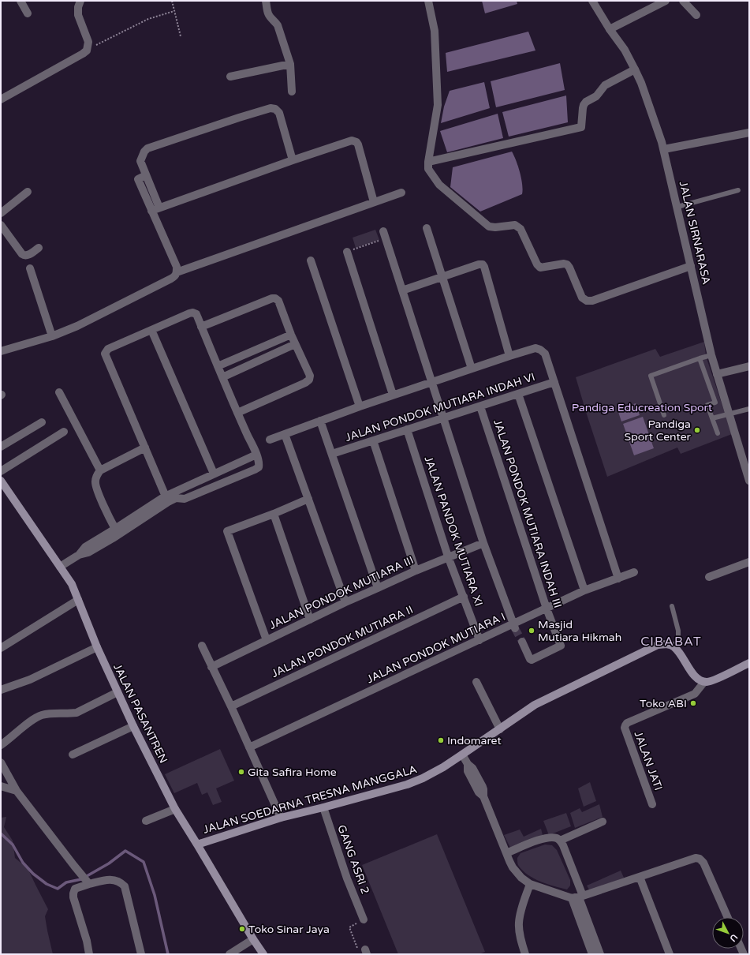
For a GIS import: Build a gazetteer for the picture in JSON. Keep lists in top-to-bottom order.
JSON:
{
  "streets": {
    "main road": ["JALAN PASANTREN", "JALAN SOEDARNA TRESNA MANGGALA"],
    "street": [
      "JALAN SIRNARASA",
      "JALAN PONDOK MUTIARA INDAH VI",
      "JALAN PONDOK MUTIARA INDAH III",
      "JALAN PANDOK MUTIARA XI",
      "JALAN PONDOK MUTIARA III",
      "JALAN PONDOK MUTIARA II",
      "JALAN PONDOK MUTIARA I",
      "JALAN JATI",
      "GANG ASRI 2"
    ]
  },
  "crossings": [
    ["JALAN PONDOK MUTIARA INDAH VI", "JALAN PONDOK MUTIARA INDAH III"],
    ["JALAN PONDOK MUTIARA INDAH VI", "JALAN PANDOK MUTIARA XI"],
    ["JALAN PONDOK MUTIARA INDAH III", "JALAN PONDOK MUTIARA I"],
    ["JALAN PANDOK MUTIARA XI", "JALAN PONDOK MUTIARA III"],
    ["JALAN PANDOK MUTIARA XI", "JALAN PONDOK MUTIARA II"],
    ["JALAN PANDOK MUTIARA XI", "JALAN PONDOK MUTIARA I"],
    ["JALAN PASANTREN", "JALAN SOEDARNA TRESNA MANGGALA"],
    ["JALAN SOEDARNA TRESNA MANGGALA", "GANG ASRI 2"]
  ],
  "districts": ["CIBABAT"],
  "parks": ["Pandiga Educreation Sport"],
  "places": [
    "Pandiga Sport Center",
    "Masjid Mutiara Hikmah",
    "Toko ABI",
    "Indomaret",
    "Gita Safira Home",
    "Toko Sinar Jaya"
  ],
  "north": "bottom right"
}
